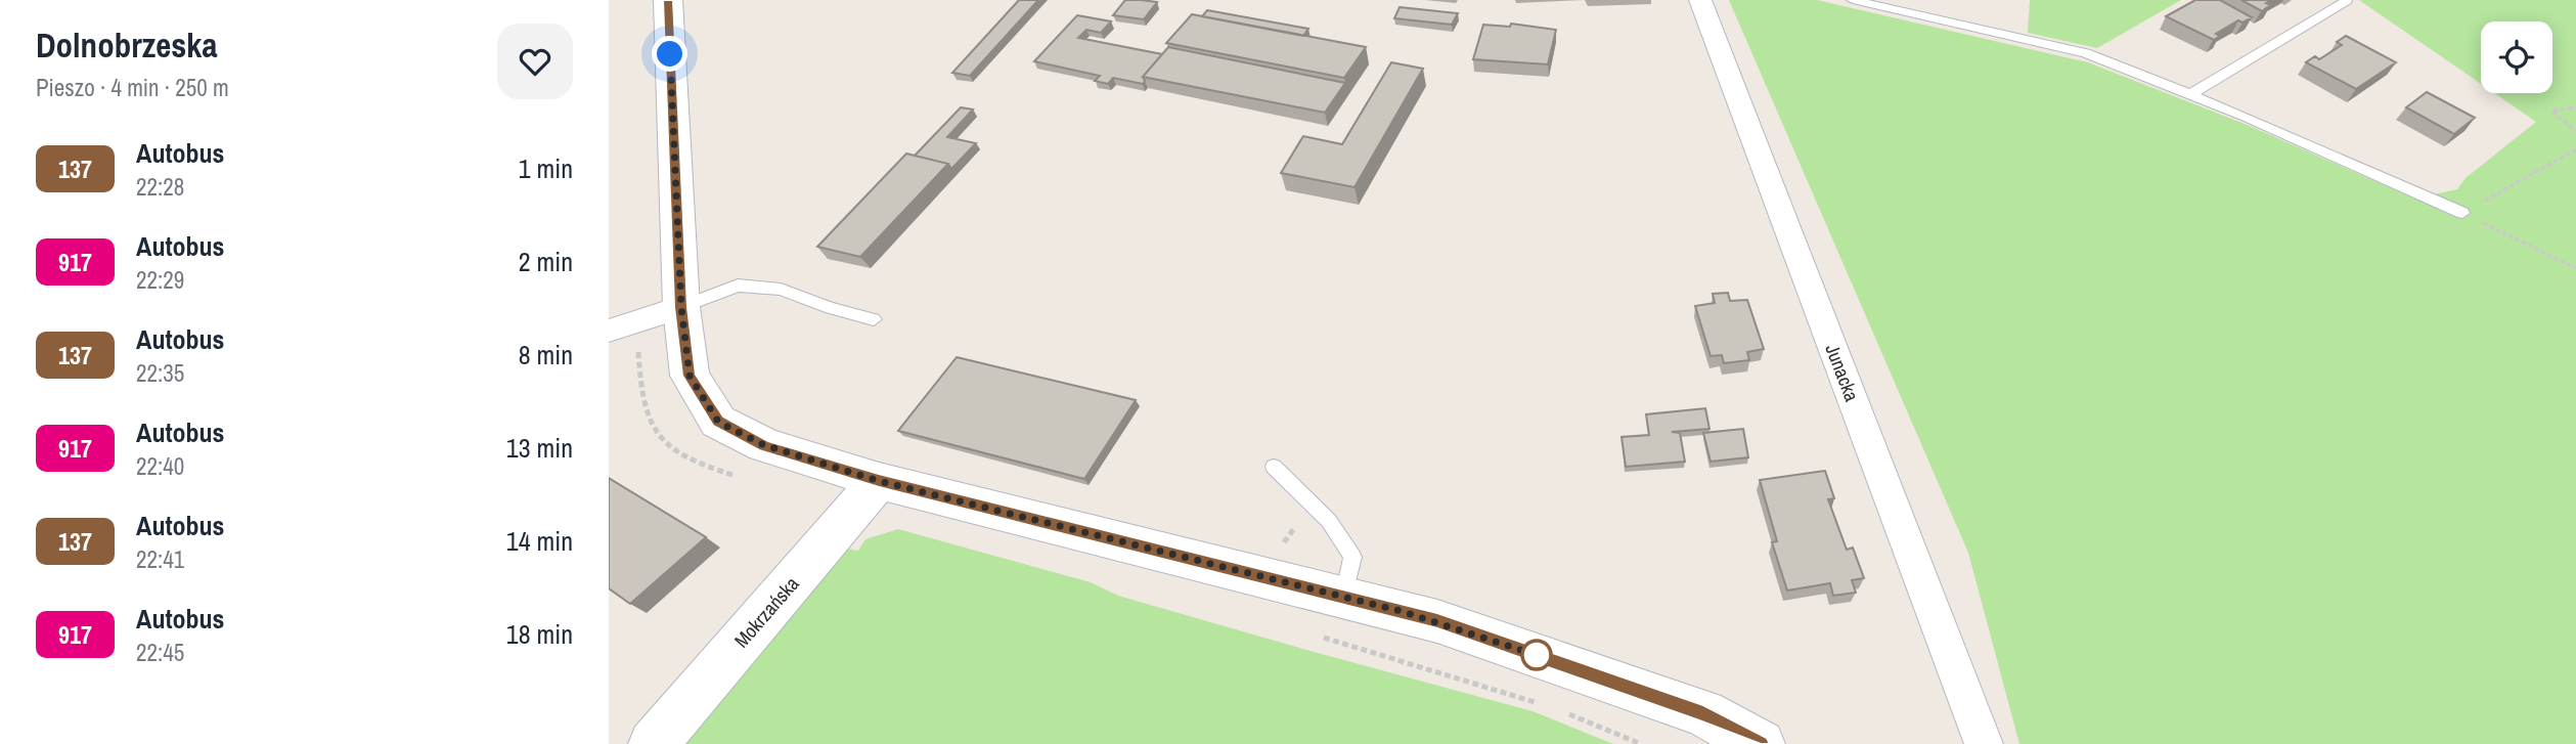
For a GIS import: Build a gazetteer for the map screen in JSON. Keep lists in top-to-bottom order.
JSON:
{
  "streets": {
    "street": ["Junacka", "Mokrzańska"]
  },
  "lines": ["bus line 137"],
  "page": {
    "heading": ["Dolnobrzeska", "Pieszo · 4 min · 250 m"],
    "list": [
      {
        "mark": "137",
        "name": "Autobus",
        "note": "22:28",
        "value": "1 min"
      },
      {
        "mark": "917",
        "name": "Autobus",
        "note": "22:29",
        "value": "2 min"
      },
      {
        "mark": "137",
        "name": "Autobus",
        "note": "22:35",
        "value": "8 min"
      },
      {
        "mark": "917",
        "name": "Autobus",
        "note": "22:40",
        "value": "13 min"
      },
      {
        "mark": "137",
        "name": "Autobus",
        "note": "22:41",
        "value": "14 min"
      },
      {
        "mark": "917",
        "name": "Autobus",
        "note": "22:45",
        "value": "18 min"
      }
    ]
  }
}
